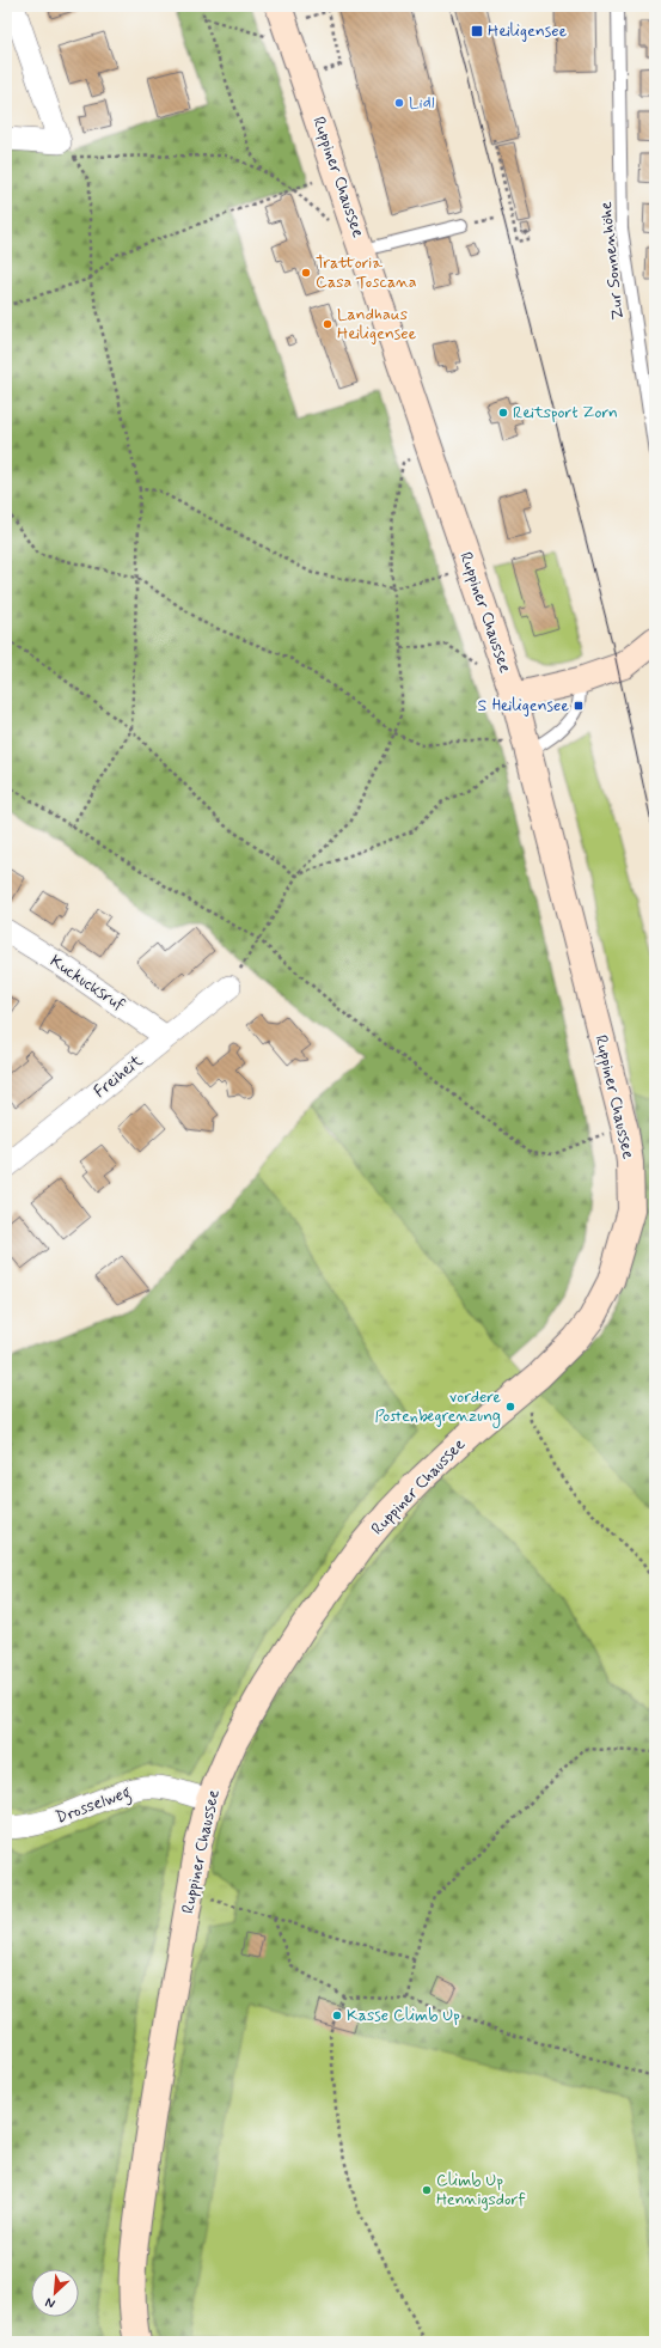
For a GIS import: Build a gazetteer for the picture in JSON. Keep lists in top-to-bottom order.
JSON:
{
  "streets": {
    "main road": ["Ruppiner Chaussee"],
    "street": ["Kuckucksruf", "Freiheit", "Drosselweg"],
    "lane": ["Zur Sonnenhöhe"]
  },
  "crossings": [
    ["Ruppiner Chaussee", "Drosselweg"],
    ["Kuckucksruf", "Freiheit"]
  ],
  "places": {
    "transit": ["Heiligensee", "S Heiligensee"],
    "other": [
      "Lidl",
      "Trattoria Casa Toscana",
      "Landhaus Heiligensee",
      "Reitsport Zorn",
      "vordere Postenbegrenzung",
      "Kasse Climb Up",
      "Climb Up Hennigsdorf"
    ]
  },
  "north": "bottom left"
}
